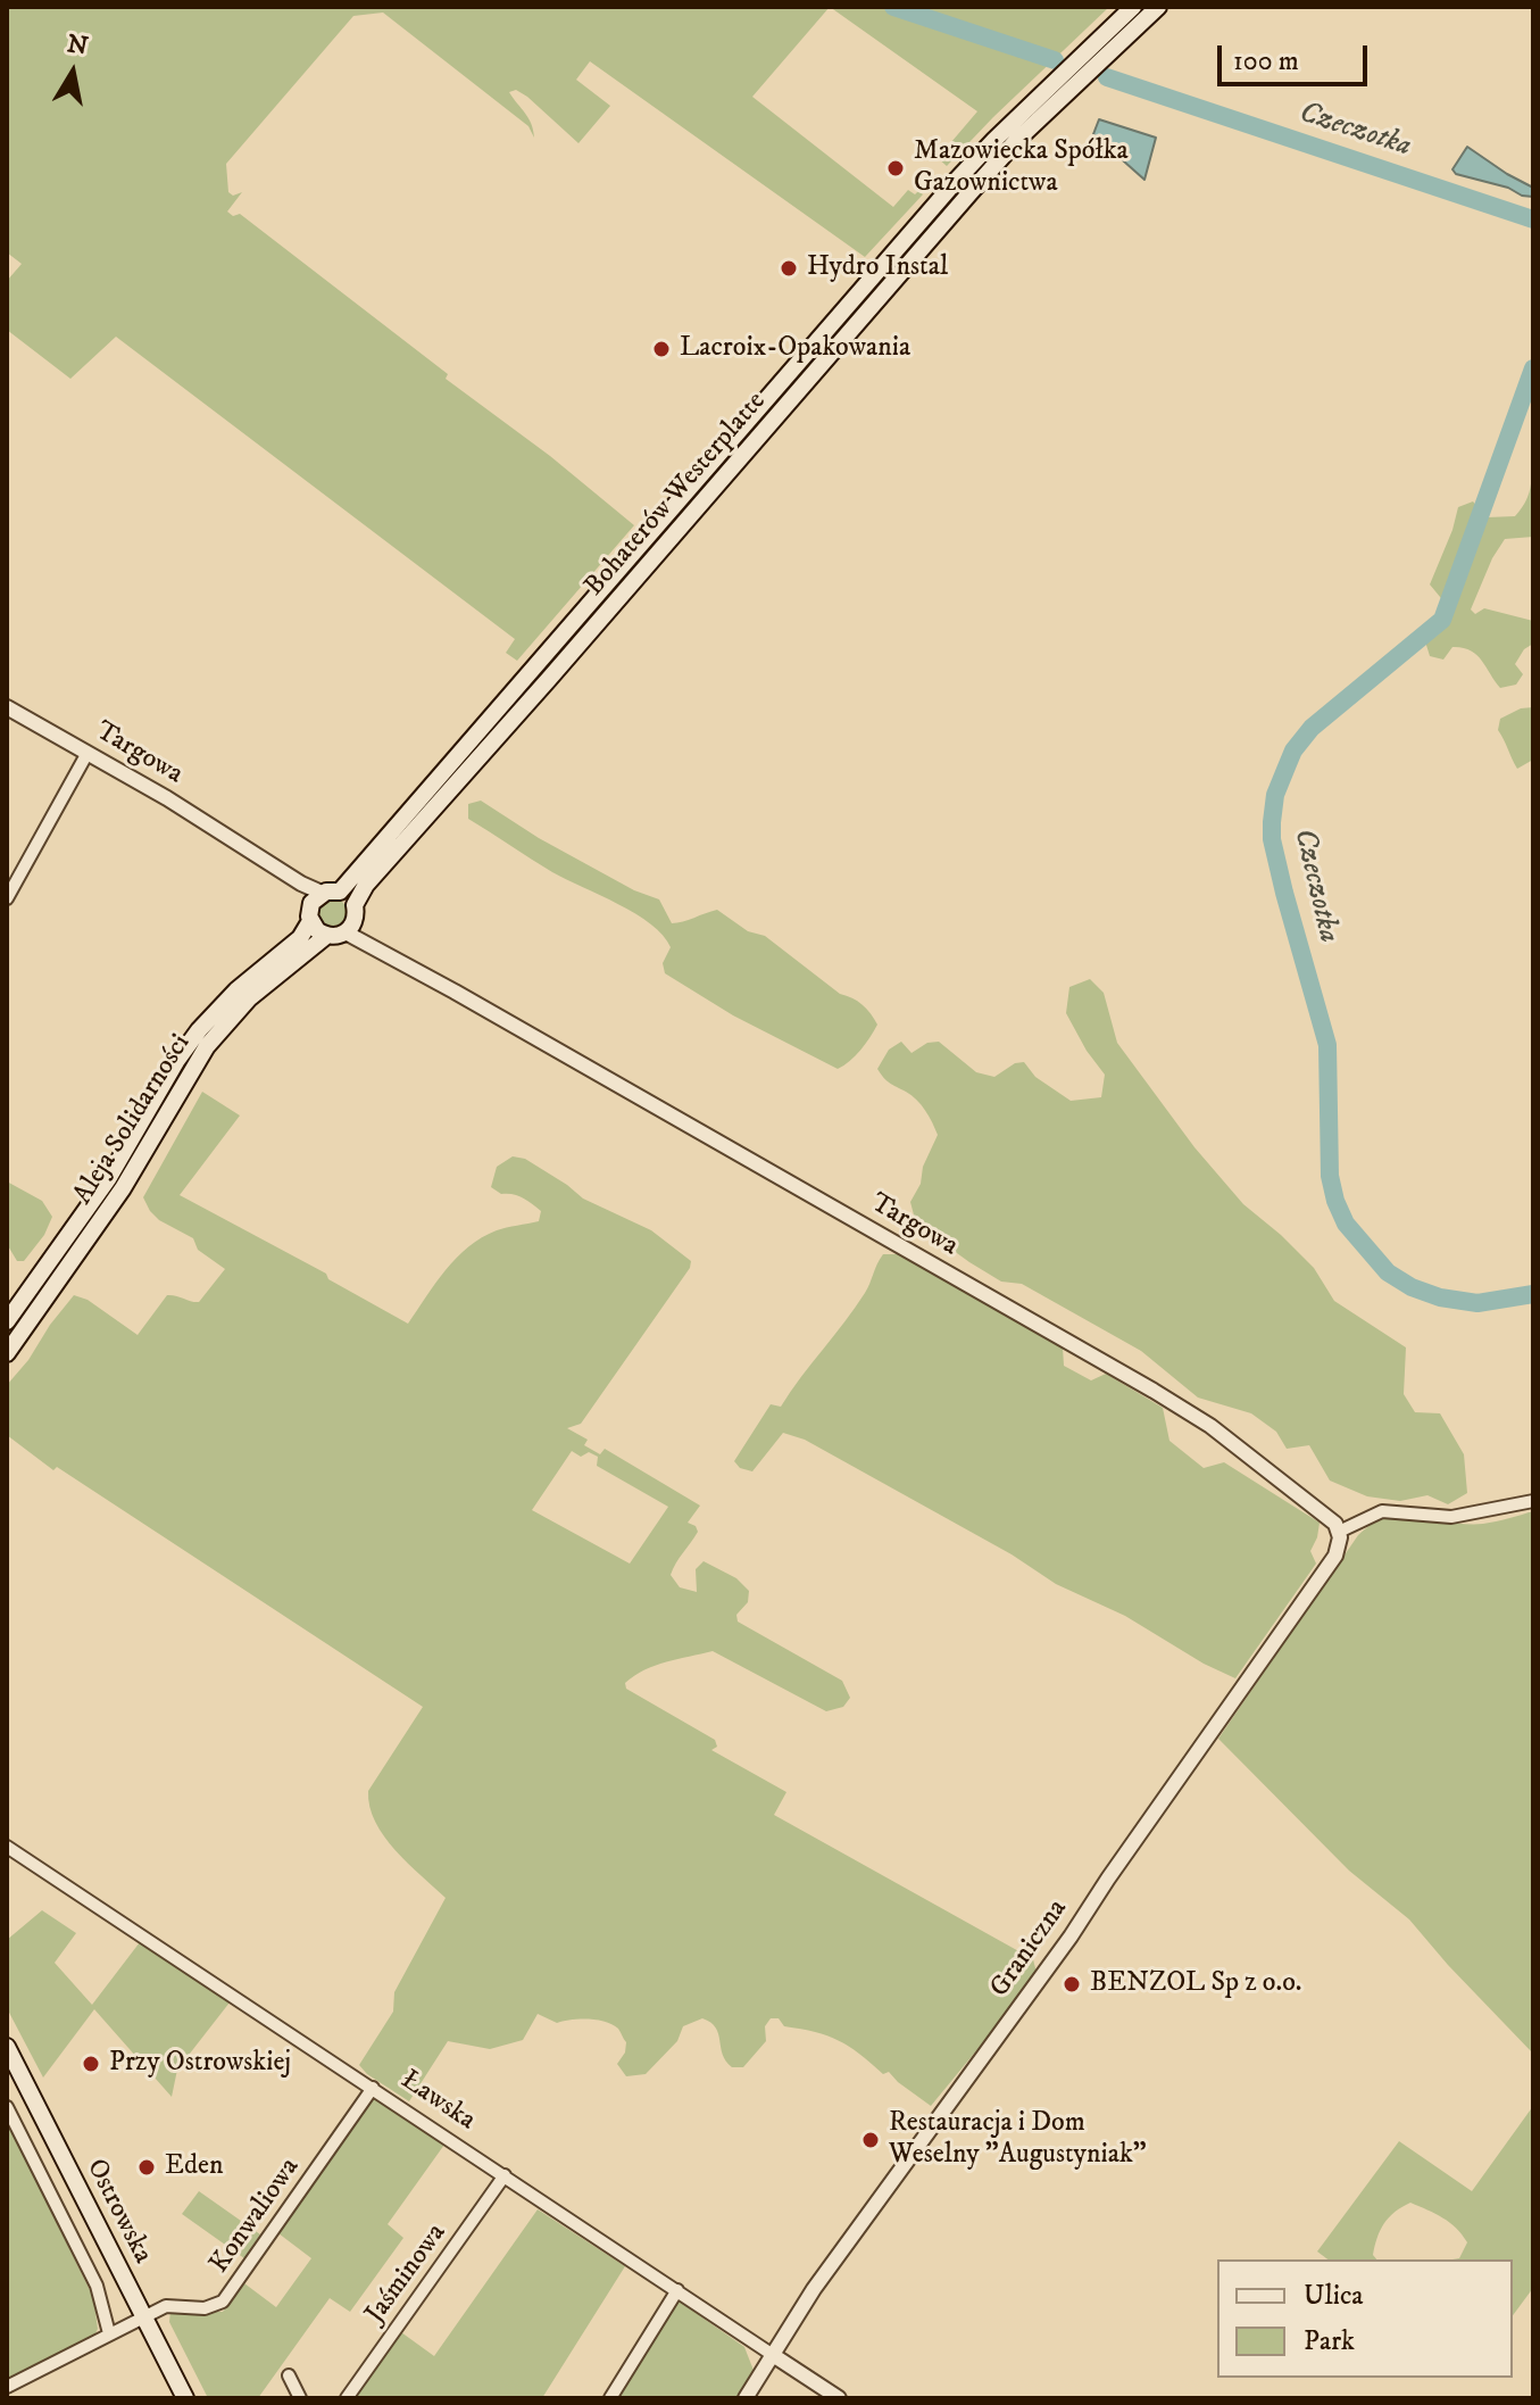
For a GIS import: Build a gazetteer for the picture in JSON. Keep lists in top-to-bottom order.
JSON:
{
  "streets": {
    "main road": ["Bohaterów Westerplatte", "Aleja Solidarności", "Ostrowska"],
    "street": [
      "Targowa",
      "Graniczna",
      "Ławska",
      "Konwaliowa",
      "Jaśminowa"
    ]
  },
  "crossings": [
    ["Bohaterów Westerplatte", "Targowa"],
    ["Bohaterów Westerplatte", "Aleja Solidarności"],
    ["Targowa", "Aleja Solidarności"],
    ["Targowa", "Graniczna"],
    ["Graniczna", "Ławska"],
    ["Ławska", "Konwaliowa"],
    ["Ławska", "Jaśminowa"],
    ["Ostrowska", "Konwaliowa"]
  ],
  "water": ["Czeczotka"],
  "places": [
    "Mazowiecka Spółka Gazownictwa",
    "Hydro Instal",
    "Lacroix-Opakowania",
    "BENZOL Sp z o.o.",
    "Przy Ostrowskiej",
    "Restauracja i Dom Weselny \"Augustyniak\"",
    "Eden"
  ],
  "legend": ["Ulica", "Park"],
  "scale_bar": "100 m",
  "north": "top"
}
